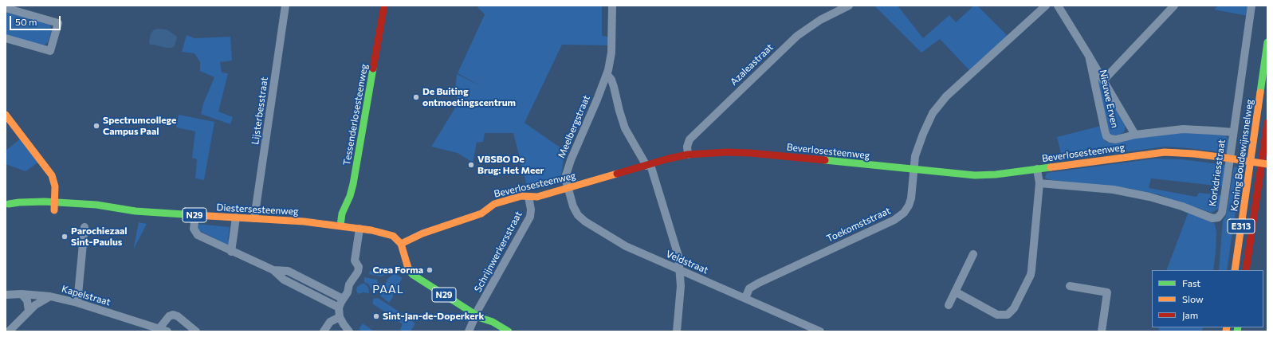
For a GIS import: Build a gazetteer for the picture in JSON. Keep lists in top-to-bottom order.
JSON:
{
  "streets": {
    "main road": [
      "Tessenderlosesteenweg",
      "Beverlosesteenweg",
      "Koning Boudewijnsnelweg",
      "Diestersesteenweg",
      "N29",
      "E313"
    ],
    "street": [
      "Azaleastraat",
      "Nieuwe Erven",
      "Lijsterbesstraat",
      "Meelbergstraat",
      "Korkdriesstraat",
      "Toekomststraat",
      "Schrijnwerkersstraat",
      "Veldstraat",
      "Kapelstraat"
    ]
  },
  "crossings": [
    ["Azaleastraat", "Beverlosesteenweg"],
    ["Nieuwe Erven", "Korkdriesstraat"],
    ["Lijsterbesstraat", "Diestersesteenweg"],
    ["Tessenderlosesteenweg", "Diestersesteenweg"],
    ["Meelbergstraat", "Beverlosesteenweg"],
    ["Meelbergstraat", "Veldstraat"],
    ["Beverlosesteenweg", "N29"],
    ["Beverlosesteenweg", "Toekomststraat"],
    ["Beverlosesteenweg", "Schrijnwerkersstraat"],
    ["Beverlosesteenweg", "Veldstraat"],
    ["Diestersesteenweg", "N29"],
    ["N29", "Schrijnwerkersstraat"],
    ["Toekomststraat", "Veldstraat"]
  ],
  "districts": ["PAAL"],
  "places": [
    "De Buiting ontmoetingscentrum",
    "Spectrumcollege Campus Paal",
    "VBSBO De Brug: Het Meer",
    "Parochiezaal Sint-Paulus",
    "Crea Forma",
    "Sint-Jan-de-Doperkerk"
  ],
  "legend": ["Fast", "Slow", "Jam"],
  "scale_bar": "50 m"
}
